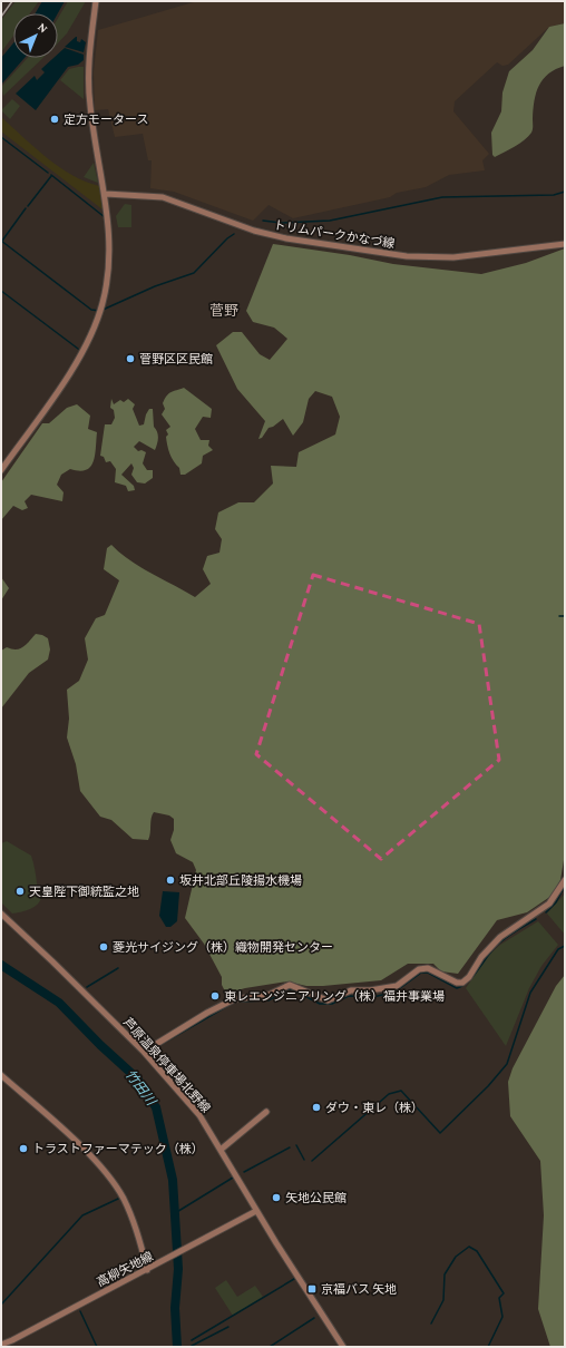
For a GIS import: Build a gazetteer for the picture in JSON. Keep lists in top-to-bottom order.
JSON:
{
  "streets": {
    "main road": ["トリムパークかなづ線", "芦原温泉停車場北野線", "高柳矢地線"]
  },
  "crossings": [
    ["芦原温泉停車場北野線", "高柳矢地線"]
  ],
  "districts": ["菅野"],
  "water": ["竹田川"],
  "places": {
    "other": [
      "定方モータース",
      "菅野区区民館",
      "坂井北部丘陵揚水機場",
      "天皇陛下御統監之地",
      "菱光サイジング（株）織物開発センター",
      "東レエンジニアリング（株）福井事業場",
      "ダウ・東レ（株）",
      "トラストファーマテック（株）",
      "矢地公民館"
    ],
    "transit": ["京福バス 矢地"]
  },
  "north": "top right"
}
